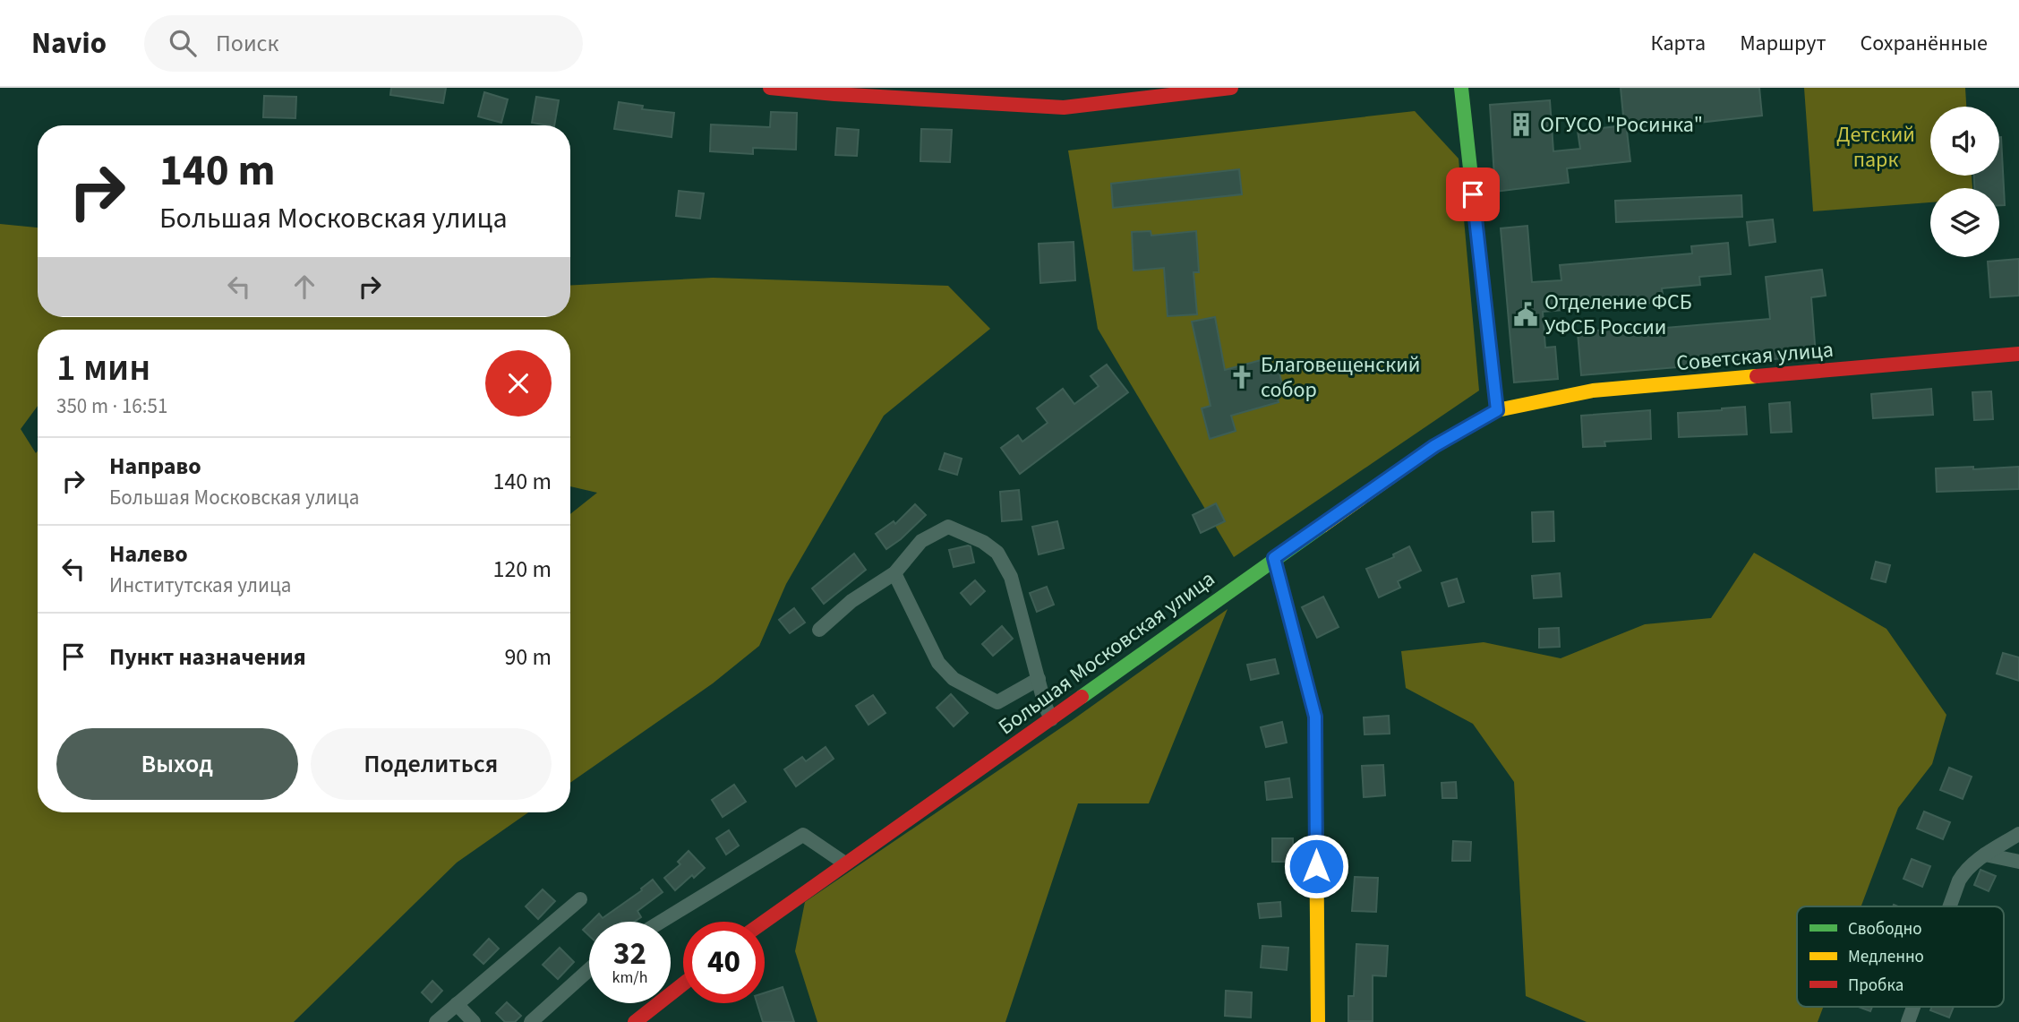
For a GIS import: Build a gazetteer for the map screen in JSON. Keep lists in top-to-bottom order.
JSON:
{
  "streets": {
    "main road": ["Советская улица", "Большая Московская улица"]
  },
  "crossings": [
    ["Советская улица", "Большая Московская улица"]
  ],
  "parks": ["Детский парк"],
  "places": {
    "building": ["ОГУСО \"Росинка\""],
    "public building": ["Отделение ФСБ УФСБ России"],
    "church": ["Благовещенский собор"]
  },
  "legend": ["Свободно", "Медленно", "Пробка"],
  "page": {
    "header": "Navio",
    "search": "Поиск",
    "nav": ["Карта", "Маршрут", "Сохранённые"],
    "turn": ["140 m", "Большая Московская улица"],
    "heading": ["1 мин", "350 m · 16:51"],
    "list": [
      {
        "name": "Направо",
        "note": "Большая Московская улица",
        "value": "140 m"
      },
      {
        "name": "Налево",
        "note": "Институтская улица",
        "value": "120 m"
      },
      {
        "name": "Пункт назначения",
        "value": "90 m"
      }
    ],
    "buttons": ["Выход", "Поделиться"],
    "speed": "32 km/h",
    "limit": "40"
  }
}
